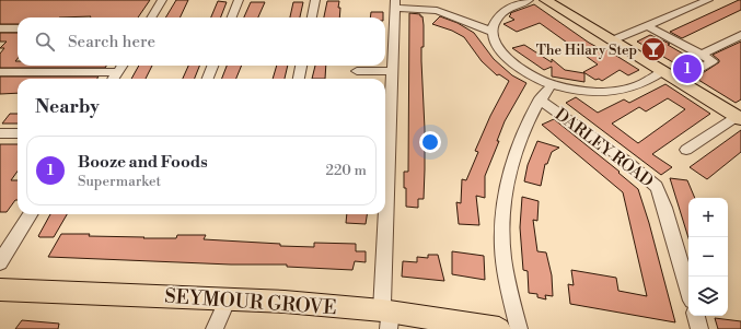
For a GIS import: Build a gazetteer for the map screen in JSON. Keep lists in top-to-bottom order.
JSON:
{
  "streets": {
    "main road": ["SEYMOUR GROVE"],
    "street": ["DARLEY ROAD"]
  },
  "places": {
    "bar": ["The Hilary Step"]
  },
  "page": {
    "search": "Search here",
    "pins": "1",
    "heading": "Nearby",
    "list": [
      {
        "mark": "1",
        "name": "Booze and Foods",
        "note": "Supermarket",
        "value": "220 m"
      }
    ],
    "map_buttons": ["+", "−"]
  }
}
